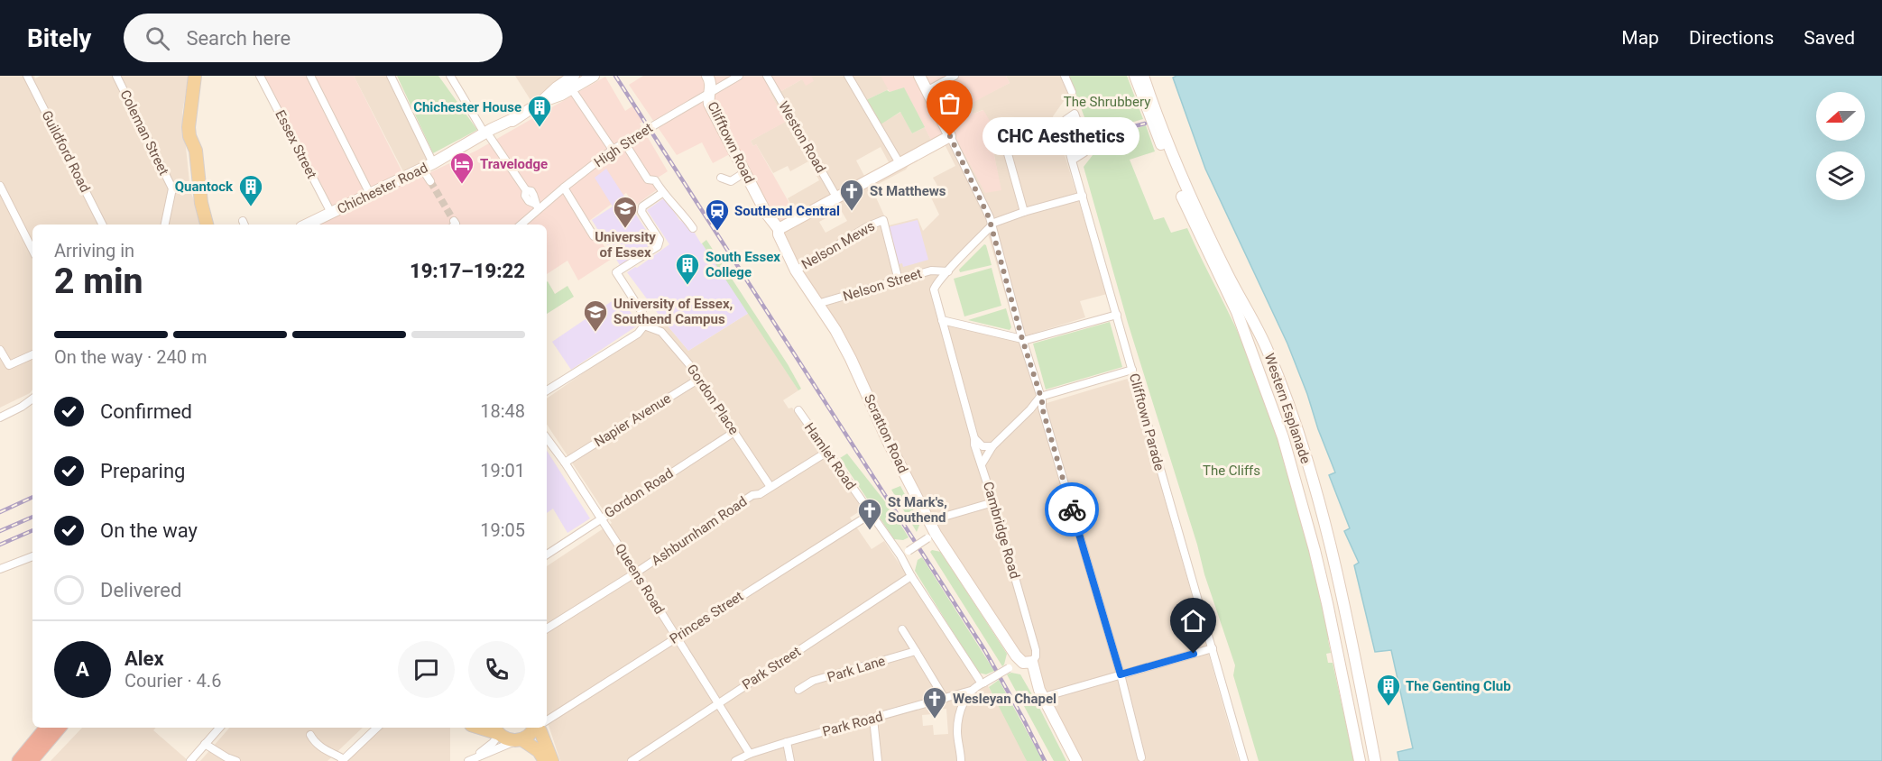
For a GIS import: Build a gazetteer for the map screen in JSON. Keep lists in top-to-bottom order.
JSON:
{
  "streets": {
    "street": [
      "Coleman Street",
      "Weston Road",
      "Clifftown Road",
      "Essex Street",
      "High Street",
      "Guildford Road",
      "Chichester Road",
      "Nelson Mews",
      "Nelson Street",
      "Gordon Place",
      "Western Esplanade",
      "Napier Avenue",
      "Clifftown Parade",
      "Scratton Road",
      "Hamlet Road",
      "Gordon Road",
      "Cambridge Road",
      "Ashburnham Road",
      "Queens Road",
      "Princes Street",
      "Park Street",
      "Park Lane",
      "Park Road"
    ]
  },
  "crossings": [
    ["Clifftown Road", "High Street"],
    ["Clifftown Road", "Nelson Mews"],
    ["Clifftown Road", "Nelson Street"],
    ["Clifftown Road", "Scratton Road"],
    ["Essex Street", "Chichester Road"],
    ["Nelson Mews", "Nelson Street"],
    ["Nelson Street", "Scratton Road"],
    ["Nelson Street", "Cambridge Road"],
    ["Gordon Place", "Napier Avenue"],
    ["Gordon Place", "Gordon Road"],
    ["Gordon Place", "Ashburnham Road"],
    ["Napier Avenue", "Queens Road"],
    ["Scratton Road", "Park Road"],
    ["Hamlet Road", "Ashburnham Road"],
    ["Hamlet Road", "Princes Street"],
    ["Hamlet Road", "Park Street"],
    ["Hamlet Road", "Park Road"],
    ["Gordon Road", "Queens Road"],
    ["Ashburnham Road", "Queens Road"],
    ["Queens Road", "Princes Street"],
    ["Queens Road", "Park Street"],
    ["Queens Road", "Park Road"]
  ],
  "parks": ["The Shrubbery", "The Cliffs"],
  "places": {
    "building": [
      "Chichester House",
      "Quantock",
      "South Essex College",
      "The Genting Club"
    ],
    "other": ["CHC Aesthetics"],
    "hotel": ["Travelodge"],
    "church": ["St Matthews", "St Mark's, Southend", "Wesleyan Chapel"],
    "school or university": ["University of Essex", "University of Essex, Southend Campus"],
    "station": ["Southend Central"]
  },
  "north": "left",
  "page": {
    "header": "Bitely",
    "search": "Search here",
    "nav": ["Map", "Directions", "Saved"],
    "bubble": "CHC Aesthetics",
    "heading": ["2 min", "Arriving in", "19:17–19:22"],
    "panel": ["Alex", "Courier · 4.6"],
    "bar": "On the way · 240 m",
    "list": [
      ["Confirmed", "18:48"],
      ["Preparing", "19:01"],
      ["On the way", "19:05"],
      "Delivered"
    ],
    "round": "A"
  }
}
